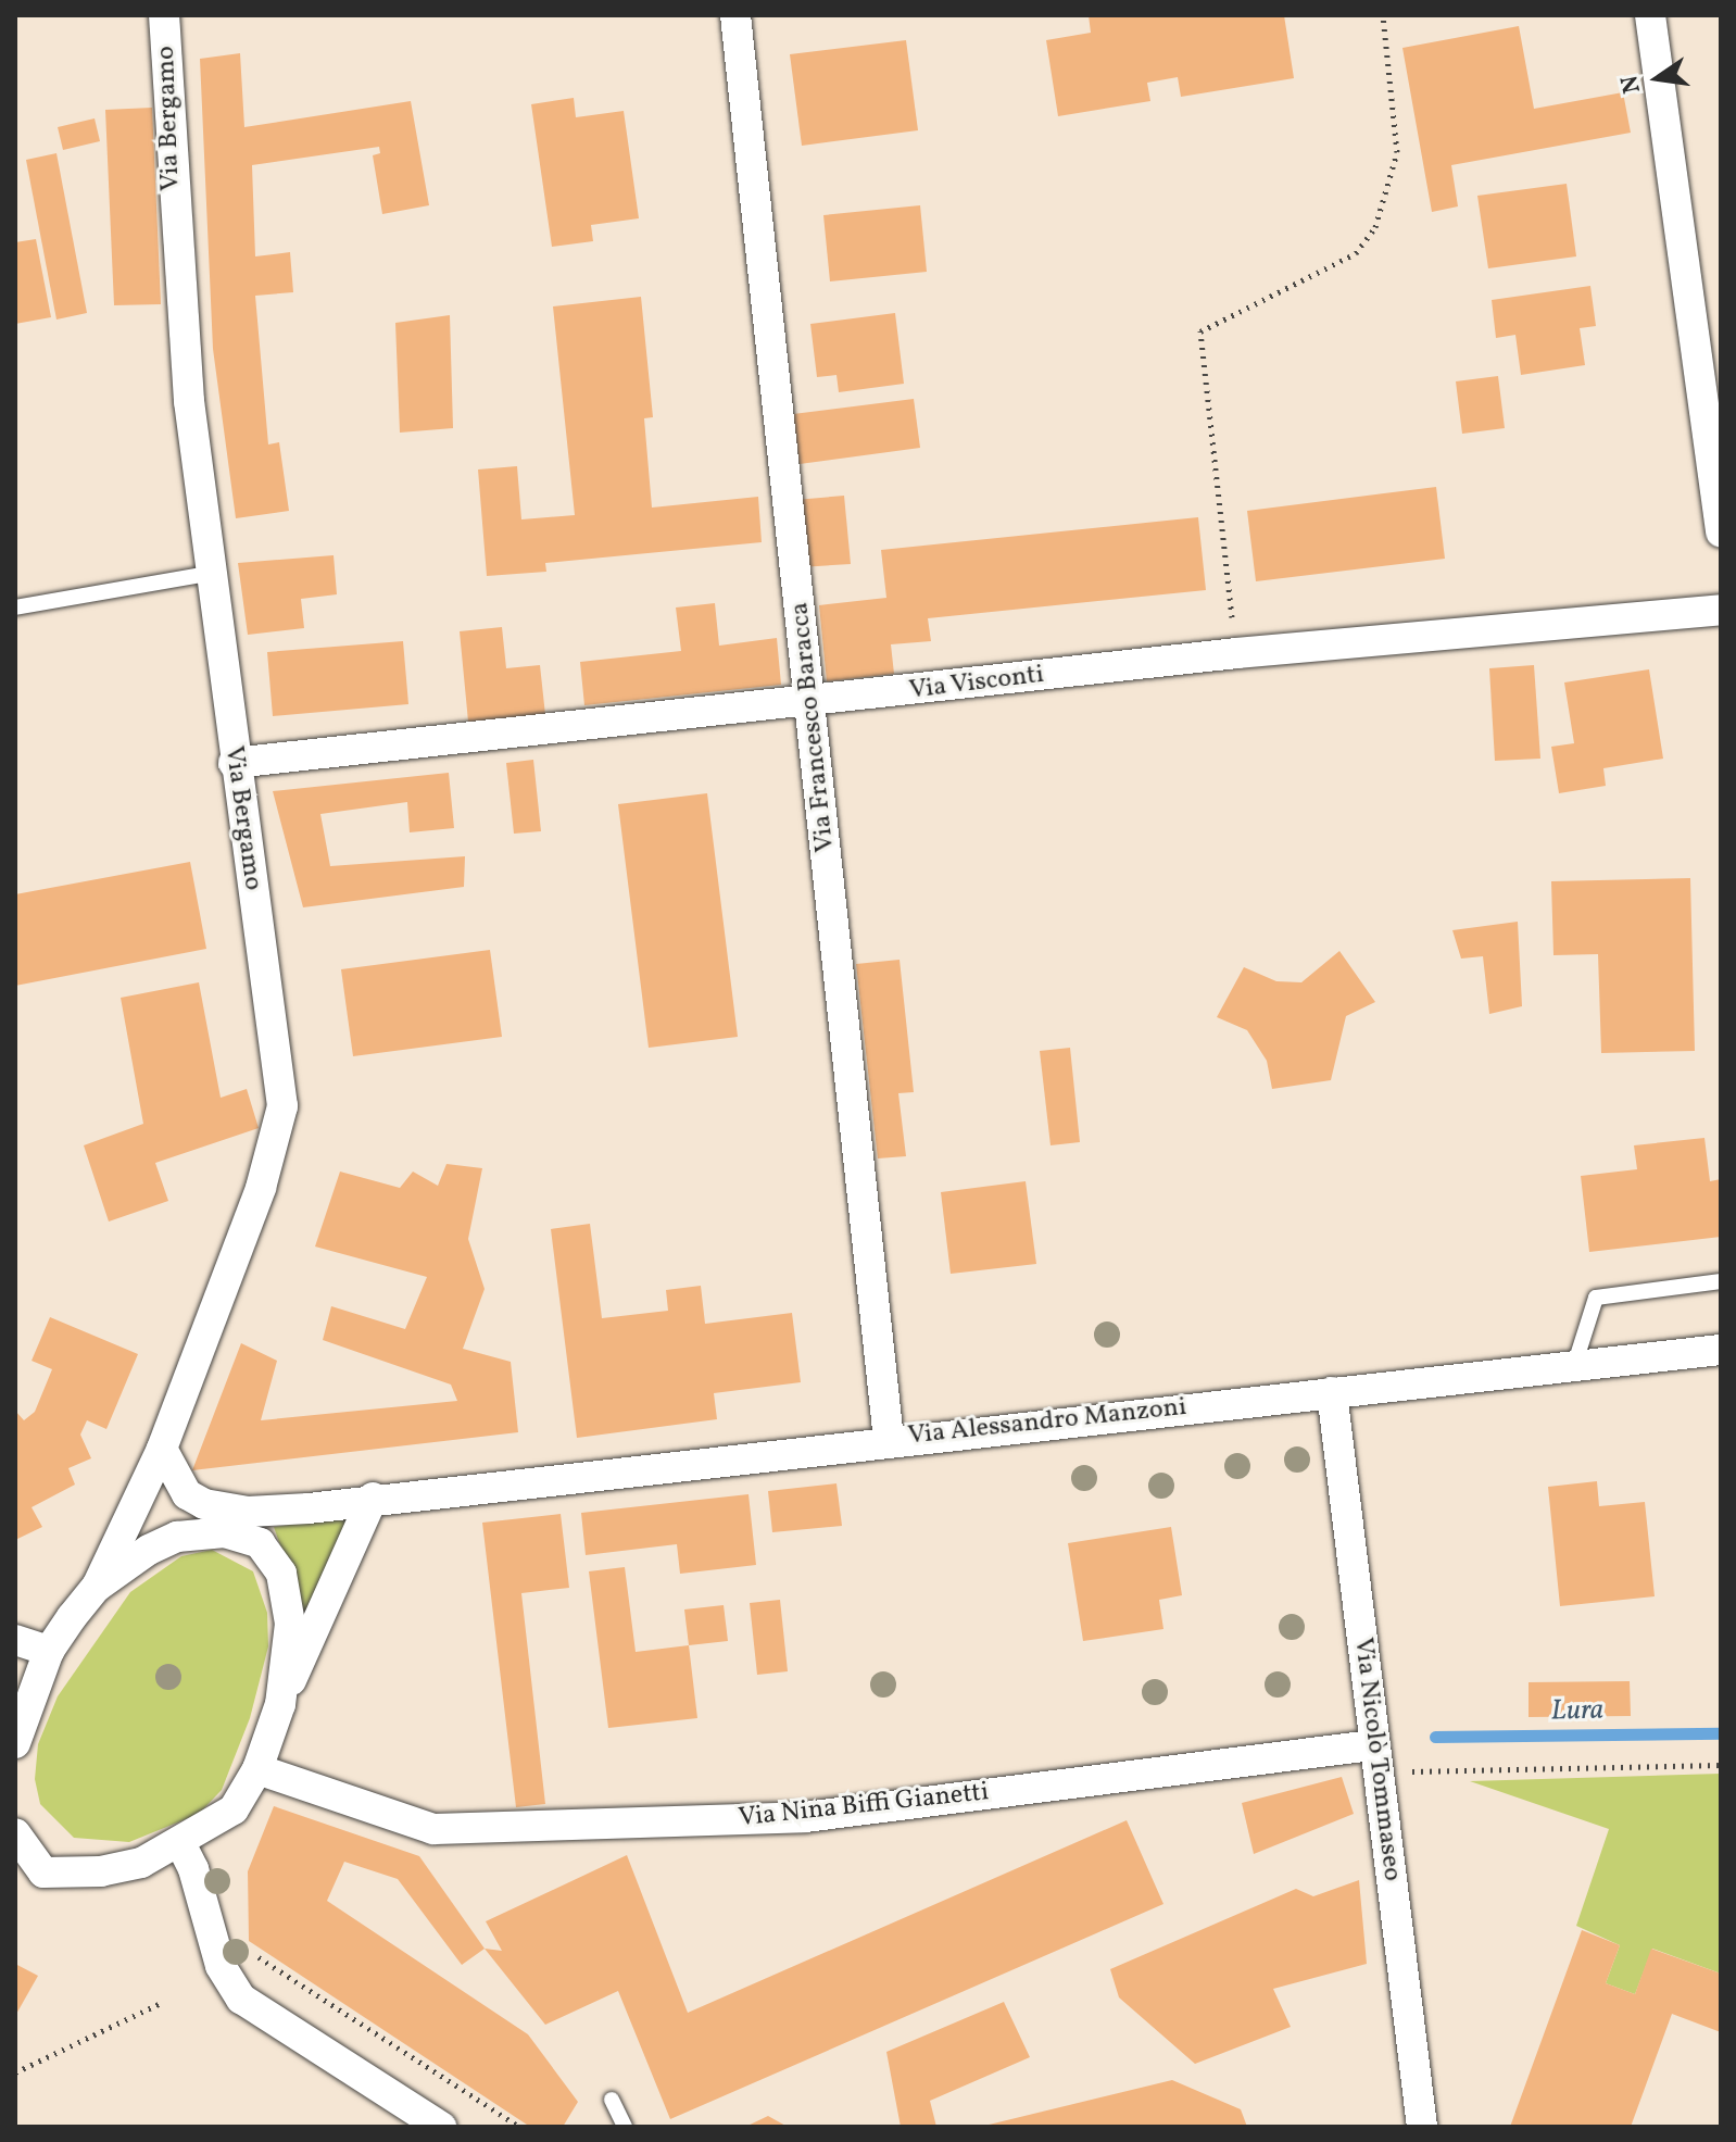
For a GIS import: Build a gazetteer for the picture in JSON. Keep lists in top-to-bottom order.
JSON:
{
  "streets": {
    "street": [
      "Via Bergamo",
      "Via Visconti",
      "Via Francesco Baracca",
      "Via Alessandro Manzoni",
      "Via Nicolò Tommaseo",
      "Via Nina Biffi Gianetti"
    ]
  },
  "crossings": [
    ["Via Bergamo", "Via Visconti"],
    ["Via Bergamo", "Via Alessandro Manzoni"],
    ["Via Visconti", "Via Francesco Baracca"],
    ["Via Francesco Baracca", "Via Alessandro Manzoni"],
    ["Via Alessandro Manzoni", "Via Nicolò Tommaseo"],
    ["Via Nicolò Tommaseo", "Via Nina Biffi Gianetti"]
  ],
  "water": ["Lura"],
  "north": "left"
}
